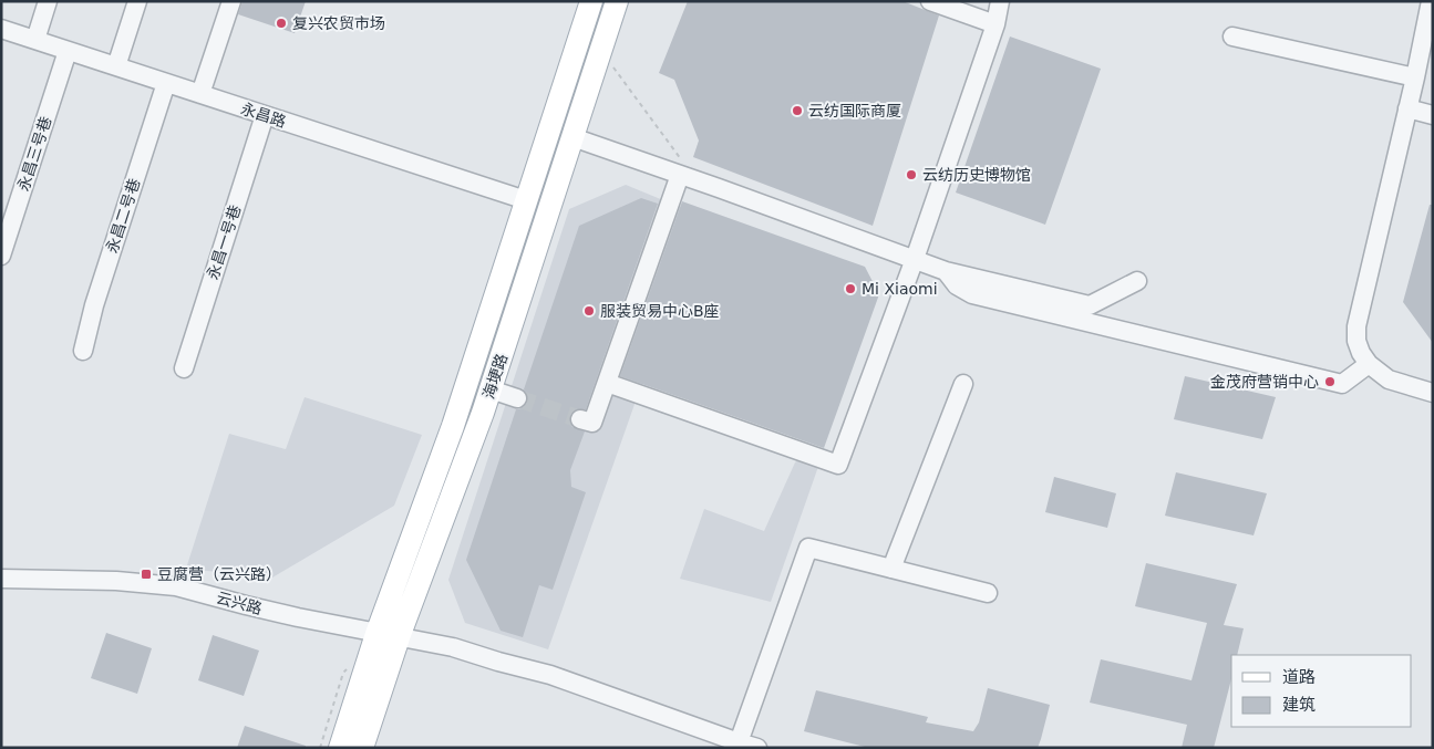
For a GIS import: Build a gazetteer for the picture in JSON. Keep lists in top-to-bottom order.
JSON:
{
  "streets": {
    "main road": ["海埂路"],
    "street": [
      "永昌路",
      "永昌三号巷",
      "永昌二号巷",
      "永昌一号巷",
      "云兴路"
    ]
  },
  "crossings": [
    ["永昌路", "永昌三号巷"],
    ["永昌路", "永昌二号巷"],
    ["永昌路", "永昌一号巷"],
    ["永昌路", "海埂路"],
    ["海埂路", "云兴路"]
  ],
  "places": {
    "other": [
      "复兴农贸市场",
      "云纺国际商厦",
      "云纺历史博物馆",
      "Mi Xiaomi",
      "服装贸易中心B座",
      "金茂府营销中心"
    ],
    "transit": ["豆腐营（云兴路）"]
  },
  "legend": ["道路", "建筑"]
}
